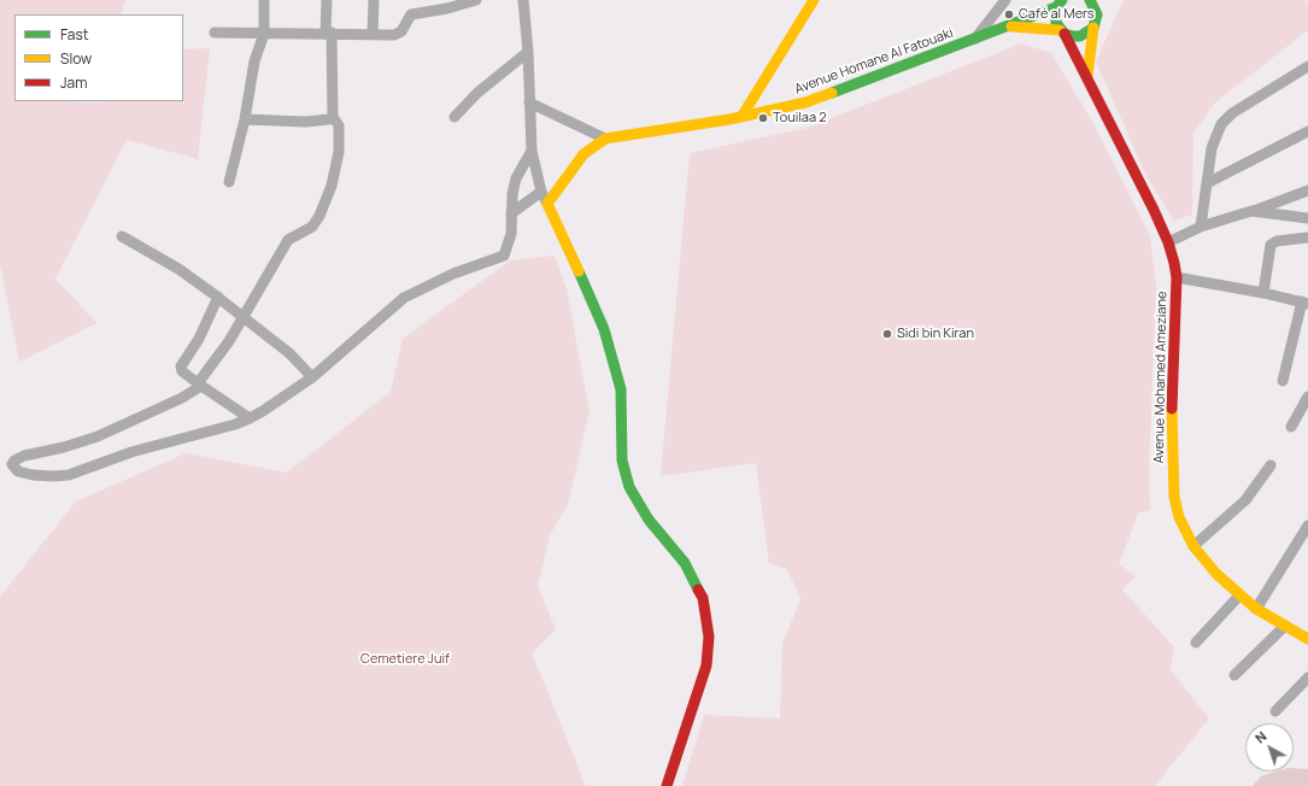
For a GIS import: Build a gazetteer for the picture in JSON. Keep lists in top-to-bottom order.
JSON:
{
  "streets": {
    "street": ["Avenue Homane Al Fatouaki", "Avenue Mohamed Ameziane"]
  },
  "crossings": [
    ["Avenue Homane Al Fatouaki", "Avenue Mohamed Ameziane"]
  ],
  "parks": ["Cemetiere Juif"],
  "places": ["Café al Mers", "Touilaa 2", "Sidi bin Kiran"],
  "legend": ["Fast", "Slow", "Jam"],
  "north": "top left"
}
